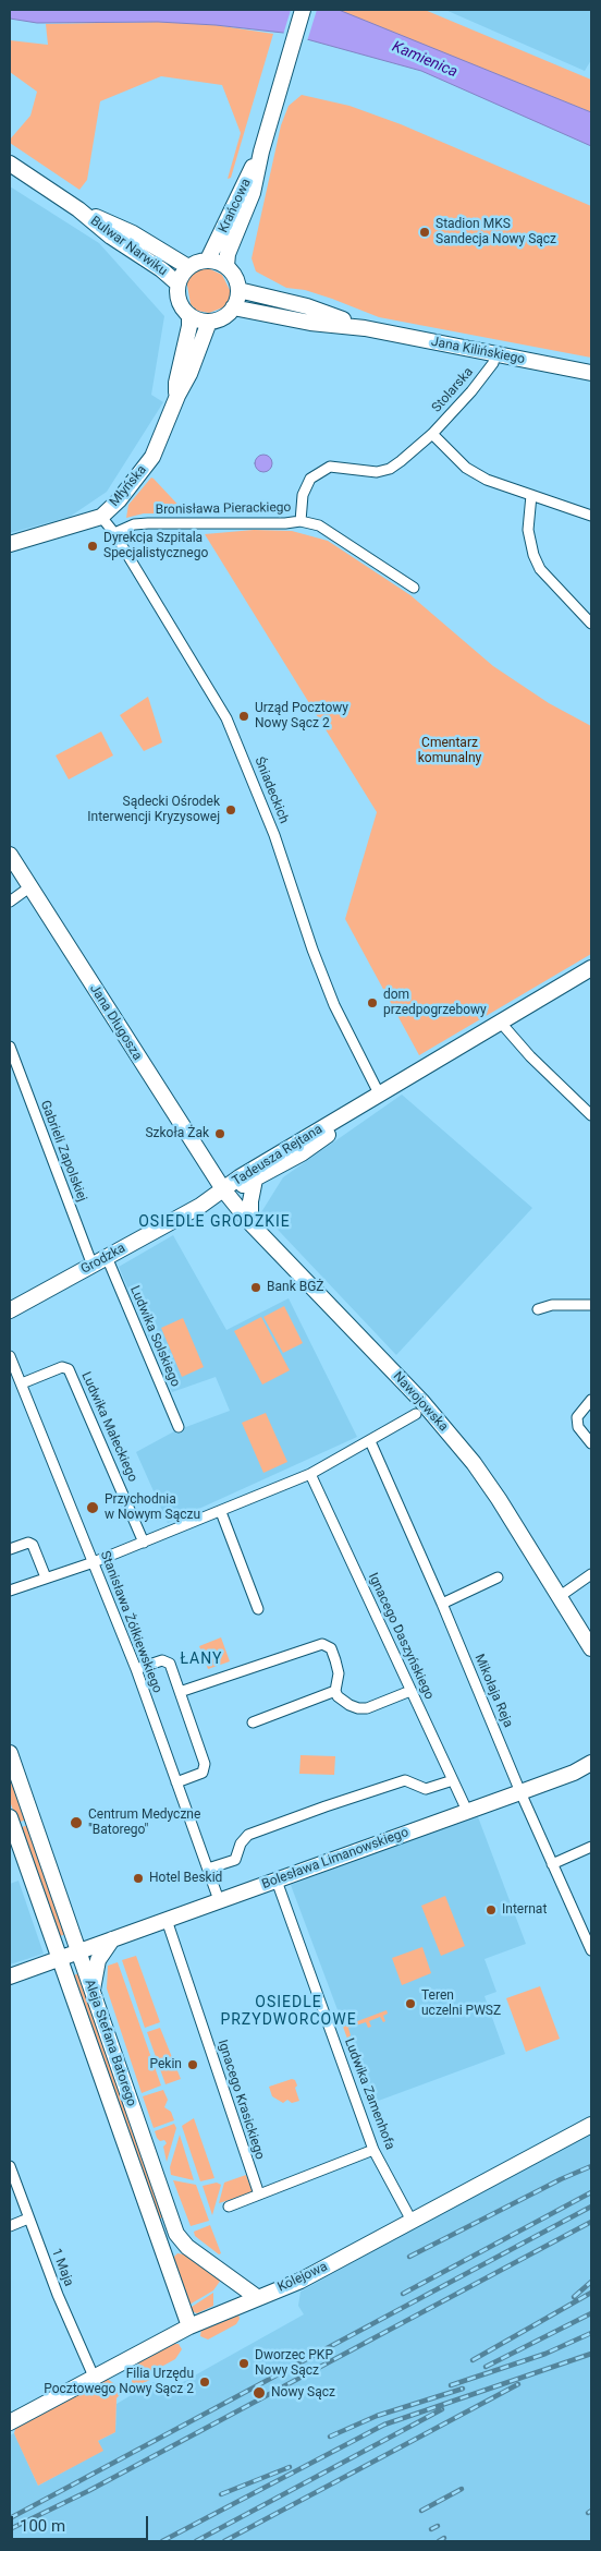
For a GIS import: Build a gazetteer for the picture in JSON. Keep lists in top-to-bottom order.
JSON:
{
  "streets": {
    "street": [
      "Krańcowa",
      "Bulwar Narwiku",
      "Jana Kilińskiego",
      "Stolarska",
      "Młyńska",
      "Bronisława Pierackiego",
      "Śniadeckich",
      "Jana Długosza",
      "Gabrieli Zapolskiej",
      "Tadeusza Rejtana",
      "Grodzka",
      "Ludwika Solskiego",
      "Nawojowska",
      "Ludwika Małeckiego",
      "Stanisława Żółkiewskiego",
      "Ignacego Daszyńskiego",
      "Mikołaja Reja",
      "Bolesława Limanowskiego",
      "Aleja Stefana Batorego",
      "Ludwika Zamenhofa",
      "Ignacego Krasickiego",
      "1 Maja",
      "Kolejowa"
    ]
  },
  "crossings": [
    ["Krańcowa", "Bulwar Narwiku"],
    ["Krańcowa", "Jana Kilińskiego"],
    ["Krańcowa", "Młyńska"],
    ["Bulwar Narwiku", "Jana Kilińskiego"],
    ["Bulwar Narwiku", "Młyńska"],
    ["Jana Kilińskiego", "Stolarska"],
    ["Jana Kilińskiego", "Młyńska"],
    ["Młyńska", "Śniadeckich"],
    ["Bronisława Pierackiego", "Śniadeckich"],
    ["Śniadeckich", "Tadeusza Rejtana"],
    ["Jana Długosza", "Tadeusza Rejtana"],
    ["Jana Długosza", "Grodzka"],
    ["Jana Długosza", "Nawojowska"],
    ["Gabrieli Zapolskiej", "Grodzka"],
    ["Tadeusza Rejtana", "Grodzka"],
    ["Tadeusza Rejtana", "Nawojowska"],
    ["Grodzka", "Ludwika Solskiego"],
    ["Grodzka", "Nawojowska"],
    ["Ludwika Małeckiego", "Stanisława Żółkiewskiego"],
    ["Stanisława Żółkiewskiego", "Bolesława Limanowskiego"],
    ["Ignacego Daszyńskiego", "Bolesława Limanowskiego"],
    ["Mikołaja Reja", "Bolesława Limanowskiego"],
    ["Bolesława Limanowskiego", "Aleja Stefana Batorego"],
    ["Bolesława Limanowskiego", "Ludwika Zamenhofa"],
    ["Bolesława Limanowskiego", "Ignacego Krasickiego"],
    ["Aleja Stefana Batorego", "Kolejowa"],
    ["Ludwika Zamenhofa", "Kolejowa"],
    ["1 Maja", "Kolejowa"]
  ],
  "districts": ["OSIEDLE GRODZKIE", "ŁANY", "OSIEDLE PRZYDWORCOWE"],
  "water": ["Kamienica"],
  "parks": ["Cmentarz komunalny"],
  "places": [
    "Stadion MKS Sandecja Nowy Sącz",
    "Dyrekcja Szpitala Specjalistycznego",
    "Urząd Pocztowy Nowy Sącz 2",
    "Sądecki Ośrodek Interwencji Kryzysowej",
    "dom przedpogrzebowy",
    "Szkoła Żak",
    "Bank BGŻ",
    "Przychodnia w Nowym Sączu",
    "Centrum Medyczne \"Batorego\"",
    "Hotel Beskid",
    "Internat",
    "Teren uczelni PWSZ",
    "Pekin",
    "Dworzec PKP Nowy Sącz",
    "Filia Urzędu Pocztowego Nowy Sącz 2",
    "Nowy Sącz"
  ],
  "scale_bar": "100 m"
}
